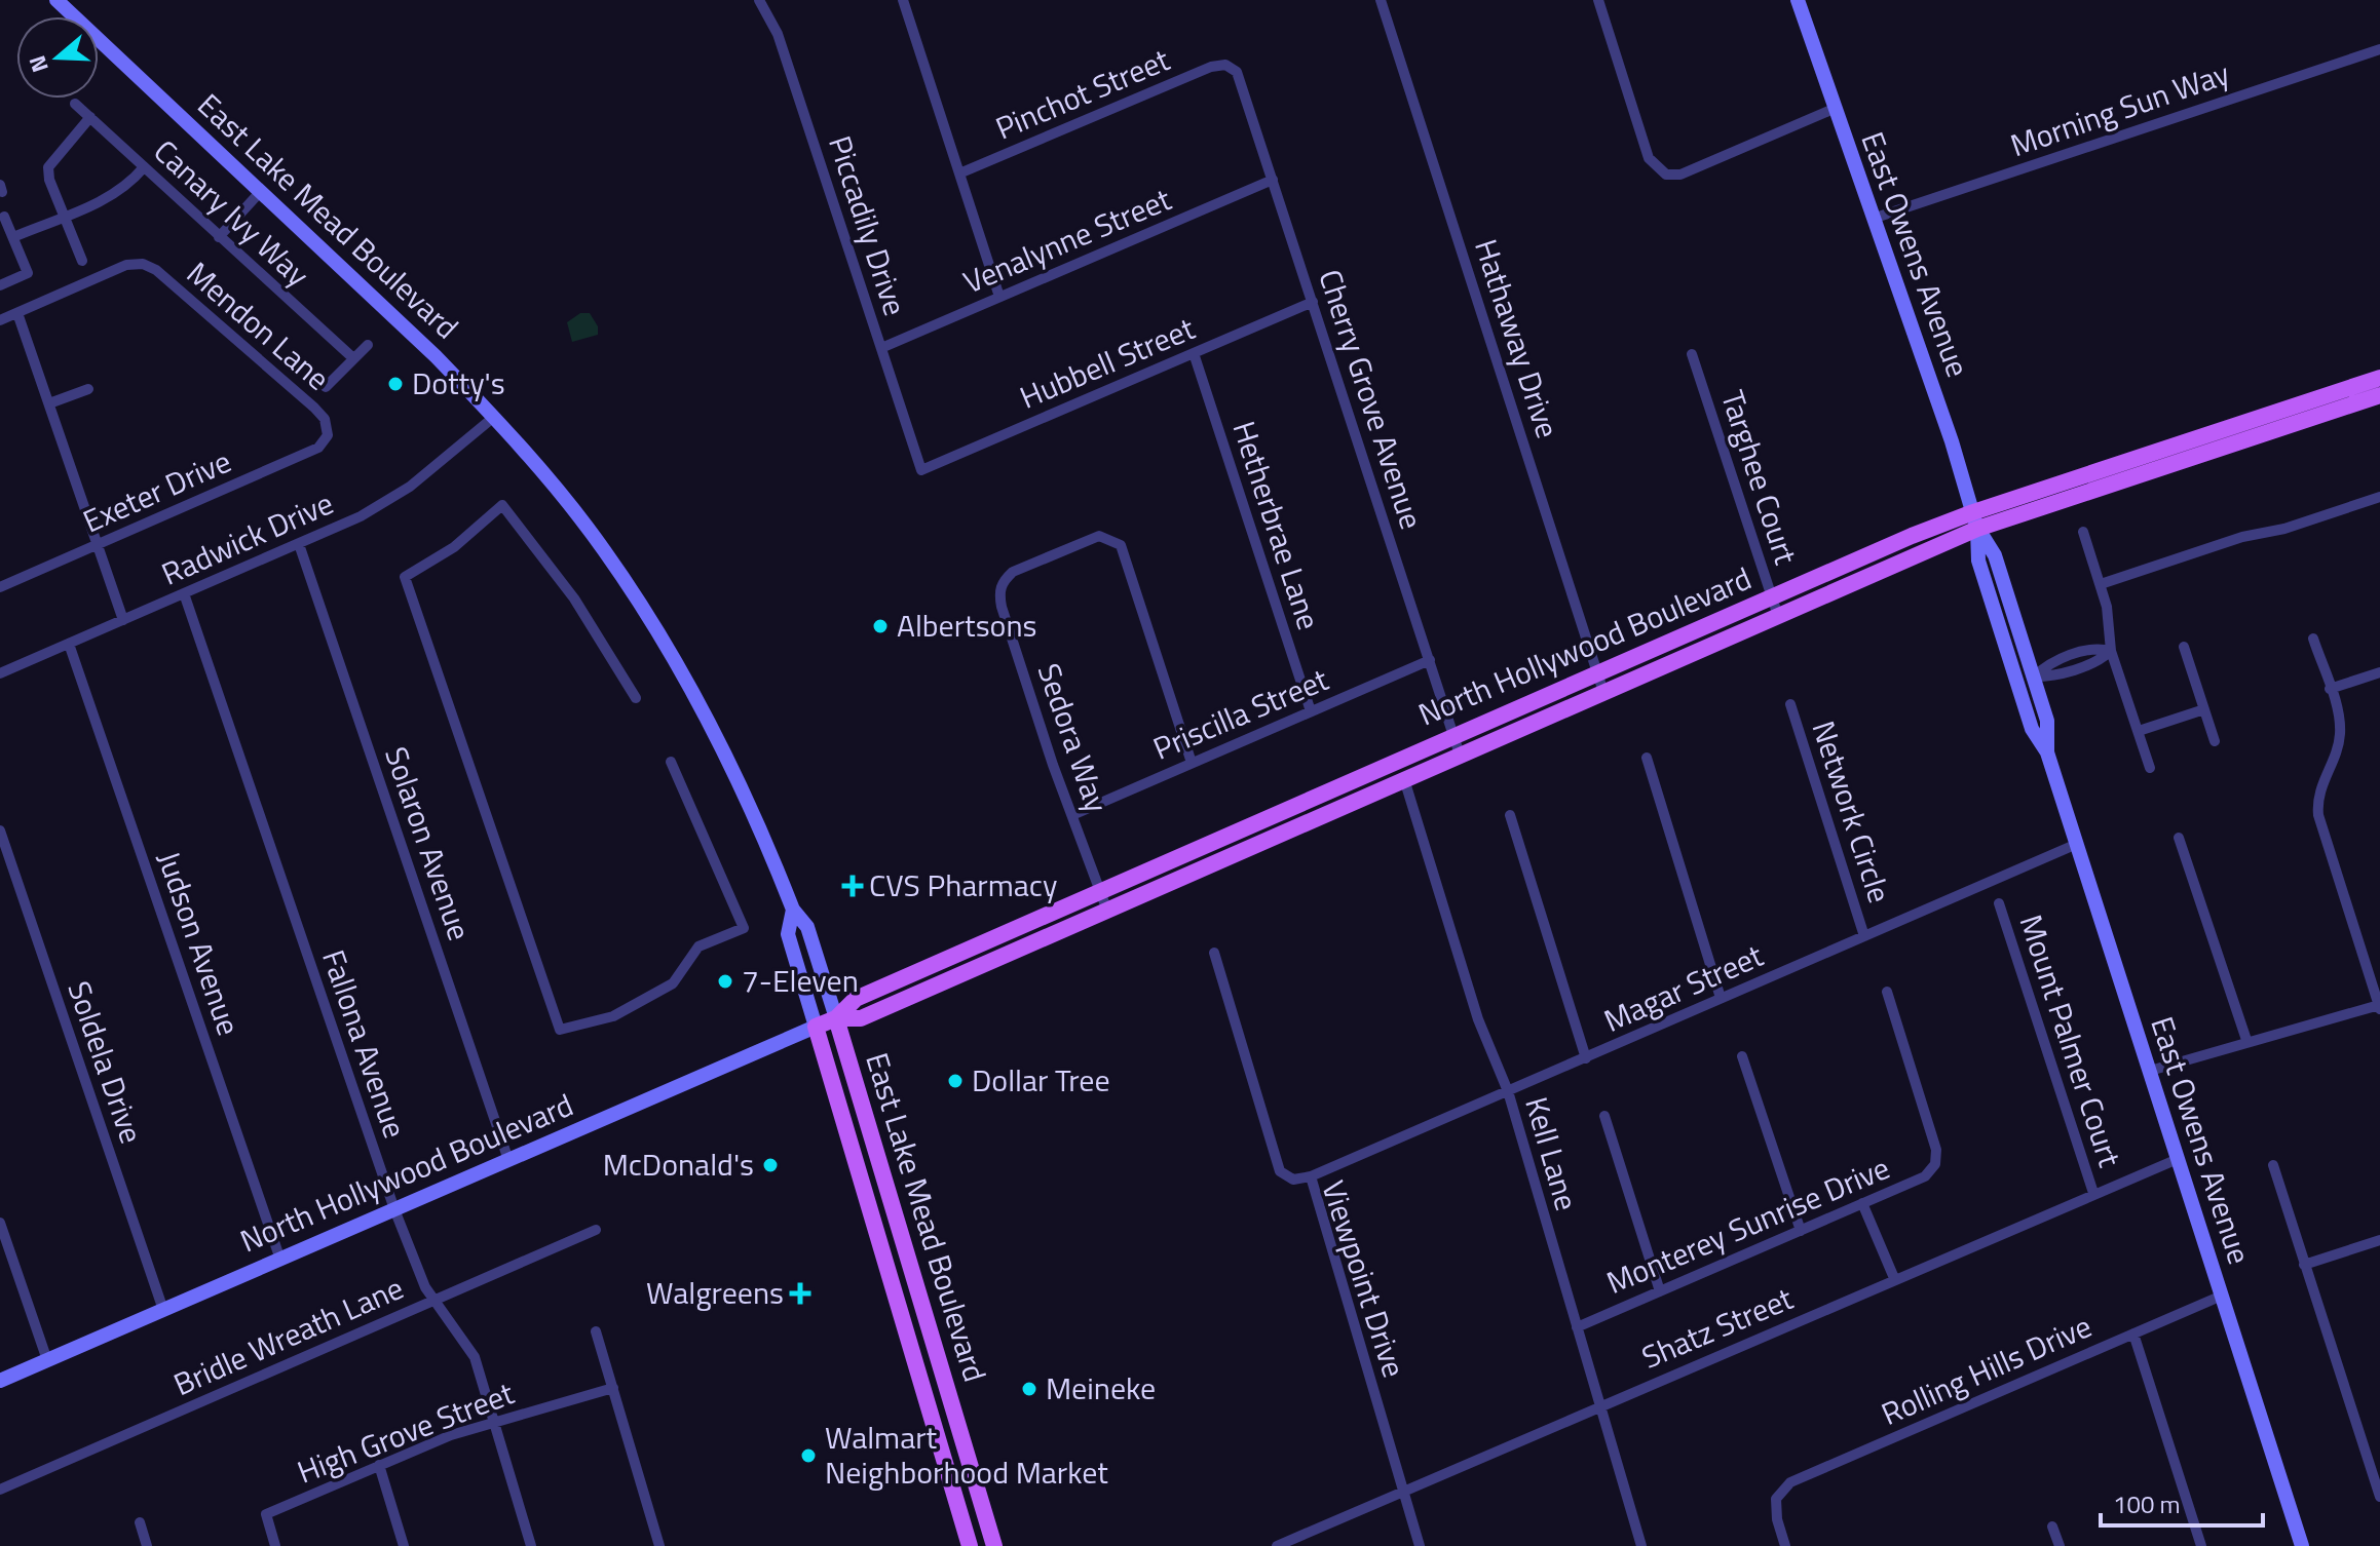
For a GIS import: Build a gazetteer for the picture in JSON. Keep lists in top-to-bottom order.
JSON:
{
  "streets": {
    "main road": ["East Lake Mead Boulevard", "East Owens Avenue", "North Hollywood Boulevard"],
    "street": [
      "Pinchot Street",
      "Morning Sun Way",
      "Canary Ivy Way",
      "Piccadily Drive",
      "Venalynne Street",
      "Mendon Lane",
      "Hathaway Drive",
      "Hubbell Street",
      "Cherry Grove Avenue",
      "Targhee Court",
      "Exeter Drive",
      "Hetherbrae Lane",
      "Radwick Drive",
      "Priscilla Street",
      "Sedora Way",
      "Network Circle",
      "Solaron Avenue",
      "Judson Avenue",
      "Magar Street",
      "Mount Palmer Court",
      "Fallona Avenue",
      "Soldela Drive",
      "Kell Lane",
      "Monterey Sunrise Drive",
      "Viewpoint Drive",
      "Shatz Street",
      "Bridle Wreath Lane",
      "Rolling Hills Drive",
      "High Grove Street"
    ]
  },
  "crossings": [
    ["Pinchot Street", "Cherry Grove Avenue"],
    ["Morning Sun Way", "East Owens Avenue"],
    ["East Lake Mead Boulevard", "Radwick Drive"],
    ["East Lake Mead Boulevard", "North Hollywood Boulevard"],
    ["Piccadily Drive", "Venalynne Street"],
    ["Piccadily Drive", "Hubbell Street"],
    ["Venalynne Street", "Cherry Grove Avenue"],
    ["East Owens Avenue", "North Hollywood Boulevard"],
    ["East Owens Avenue", "Magar Street"],
    ["East Owens Avenue", "Shatz Street"],
    ["East Owens Avenue", "Rolling Hills Drive"],
    ["Mendon Lane", "Exeter Drive"],
    ["Hathaway Drive", "North Hollywood Boulevard"],
    ["Hubbell Street", "Cherry Grove Avenue"],
    ["Hubbell Street", "Hetherbrae Lane"],
    ["Cherry Grove Avenue", "North Hollywood Boulevard"],
    ["Cherry Grove Avenue", "Priscilla Street"],
    ["Targhee Court", "North Hollywood Boulevard"],
    ["Hetherbrae Lane", "Priscilla Street"],
    ["Radwick Drive", "Solaron Avenue"],
    ["Radwick Drive", "Judson Avenue"],
    ["Radwick Drive", "Fallona Avenue"],
    ["North Hollywood Boulevard", "Sedora Way"],
    ["North Hollywood Boulevard", "Solaron Avenue"],
    ["North Hollywood Boulevard", "Judson Avenue"],
    ["North Hollywood Boulevard", "Fallona Avenue"],
    ["North Hollywood Boulevard", "Soldela Drive"],
    ["North Hollywood Boulevard", "Kell Lane"],
    ["Priscilla Street", "Sedora Way"],
    ["Network Circle", "Magar Street"],
    ["Magar Street", "Kell Lane"],
    ["Magar Street", "Viewpoint Drive"],
    ["Mount Palmer Court", "Shatz Street"],
    ["Fallona Avenue", "Bridle Wreath Lane"],
    ["Fallona Avenue", "High Grove Street"],
    ["Kell Lane", "Monterey Sunrise Drive"],
    ["Kell Lane", "Shatz Street"],
    ["Viewpoint Drive", "Shatz Street"]
  ],
  "places": {
    "other": [
      "Dotty's",
      "Albertsons",
      "7-Eleven",
      "Dollar Tree",
      "McDonald's",
      "Meineke",
      "Walmart Neighborhood Market"
    ],
    "health": ["CVS Pharmacy", "Walgreens"]
  },
  "scale_bar": "100 m",
  "north": "left"
}
